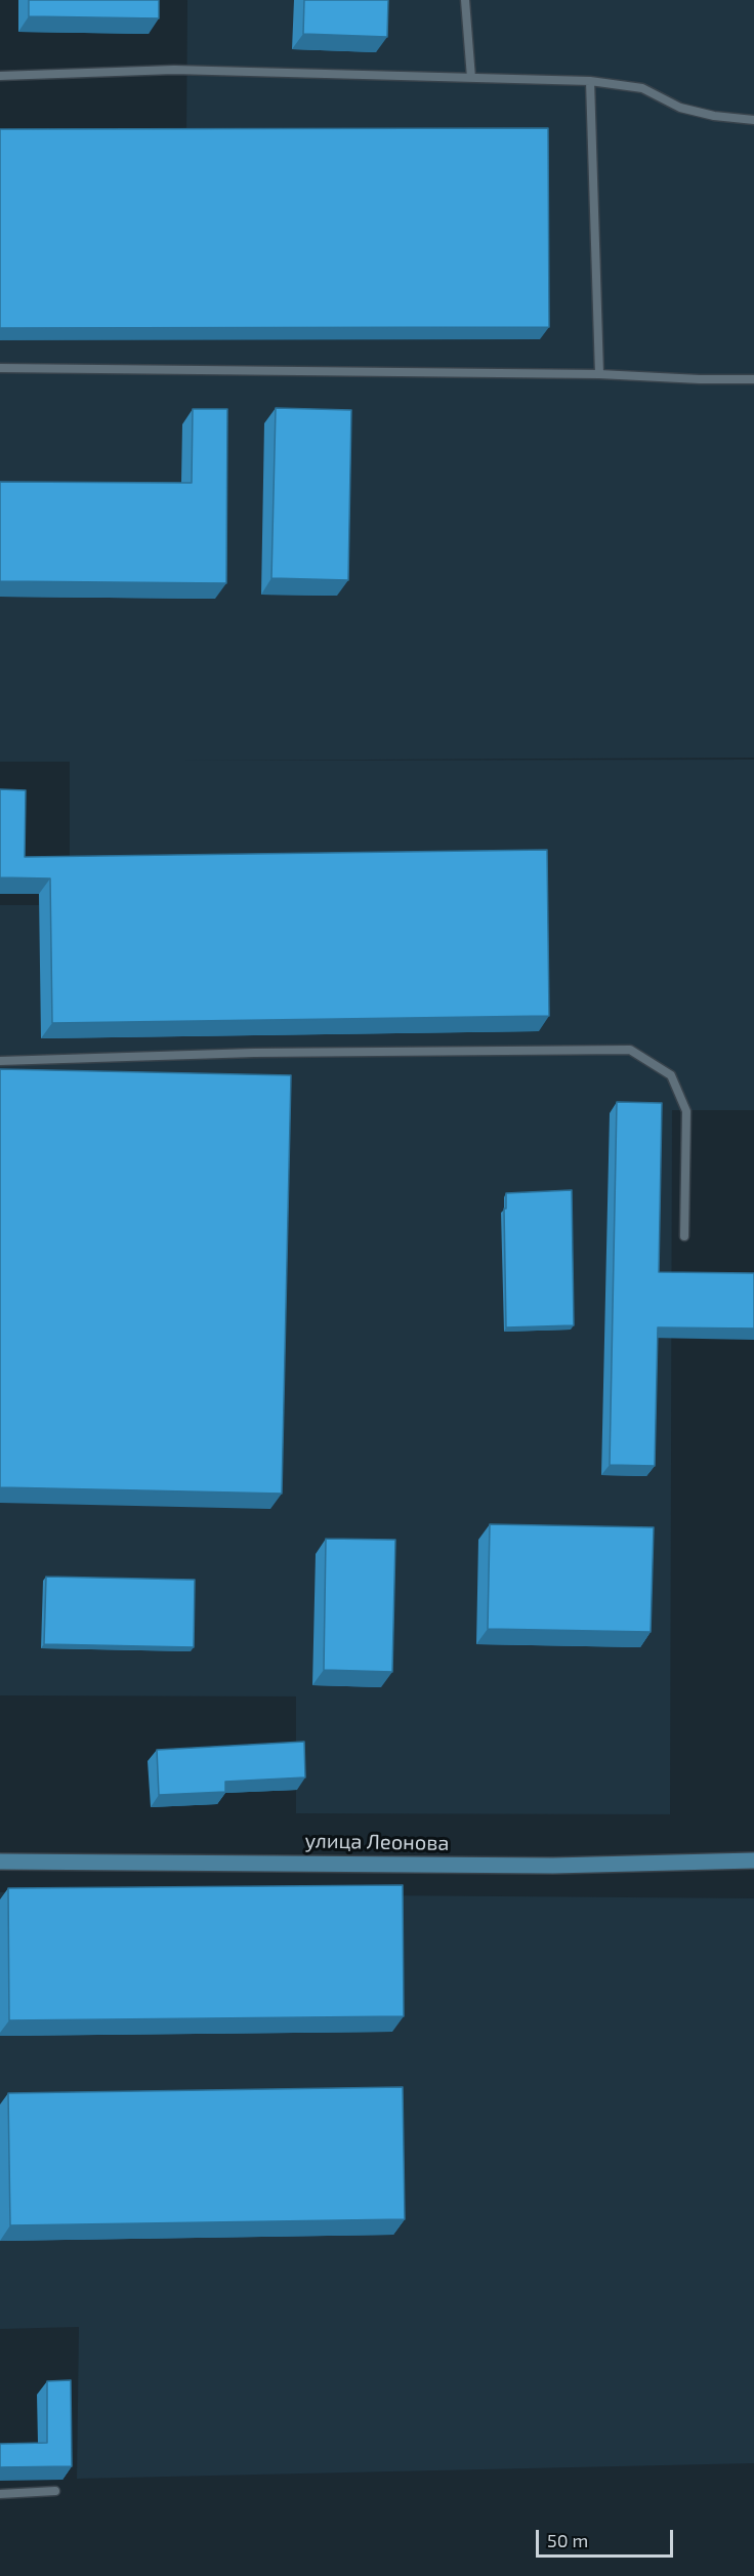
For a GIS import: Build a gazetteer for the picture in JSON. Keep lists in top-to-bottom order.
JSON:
{
  "streets": {
    "street": ["улица Леонова"]
  },
  "scale_bar": "50 m"
}
